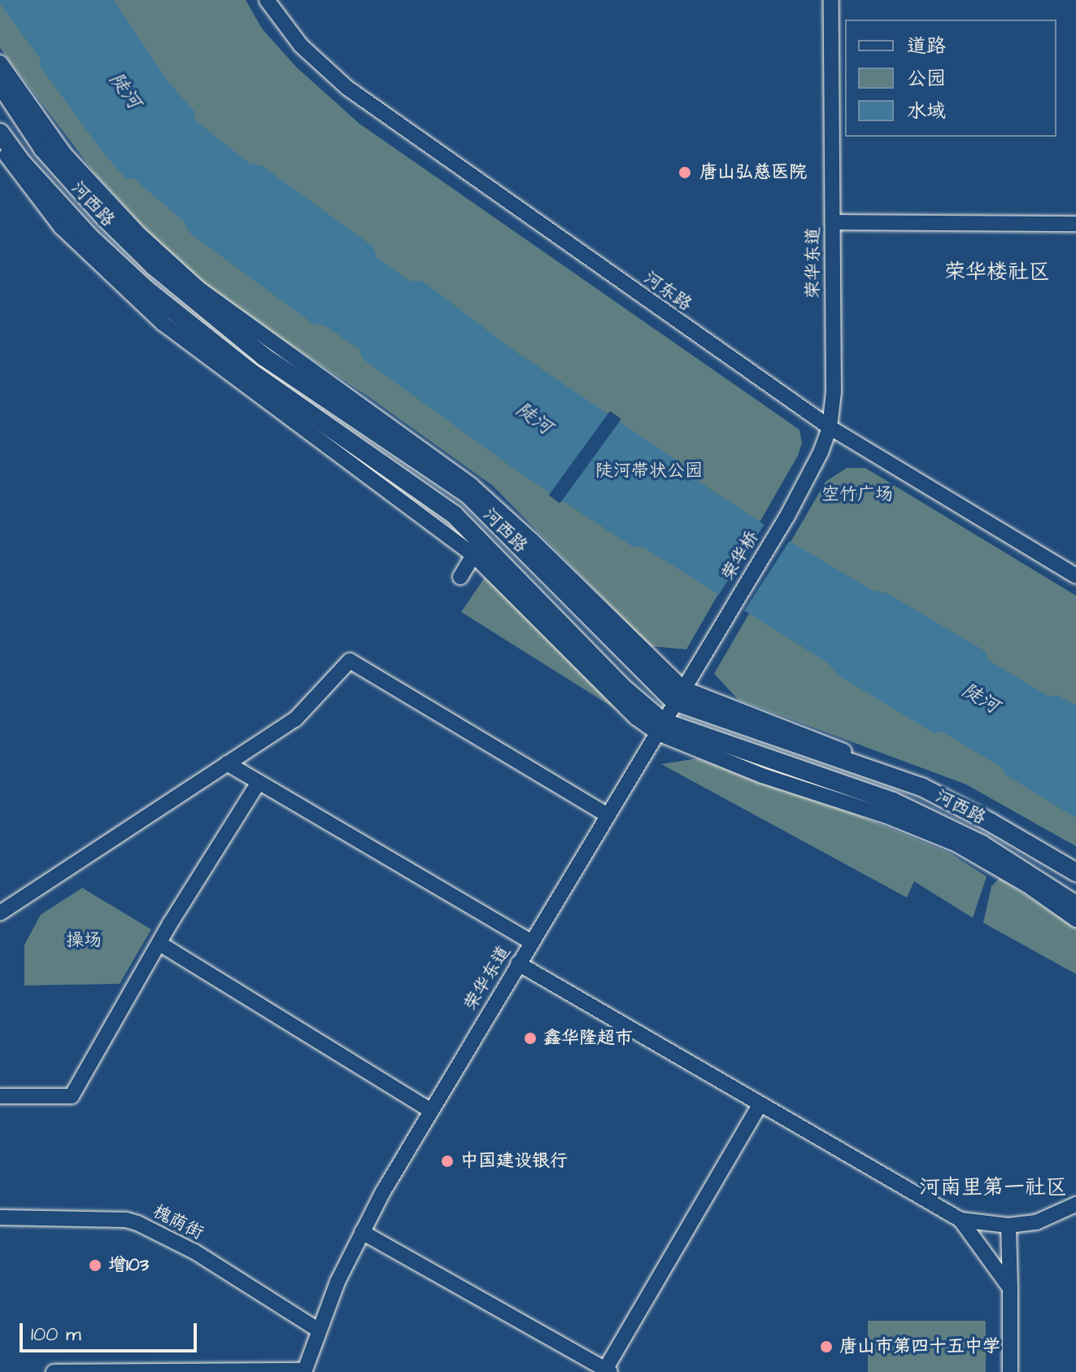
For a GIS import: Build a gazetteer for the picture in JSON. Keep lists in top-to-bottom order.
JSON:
{
  "streets": {
    "main road": ["河西路"],
    "street": [
      "荣华东道",
      "河东路",
      "荣华桥",
      "槐荫街"
    ]
  },
  "crossings": [
    ["河西路", "荣华东道"],
    ["荣华东道", "河东路"],
    ["荣华东道", "荣华桥"],
    ["荣华东道", "槐荫街"]
  ],
  "districts": ["荣华楼社区", "河南里第一社区"],
  "water": ["陡河"],
  "parks": ["陡河带状公园", "空竹广场", "操场"],
  "places": [
    "唐山弘慈医院",
    "鑫华隆超市",
    "中国建设银行",
    "增103",
    "唐山市第四十五中学"
  ],
  "legend": ["道路", "公园", "水域"],
  "scale_bar": "100 m"
}
